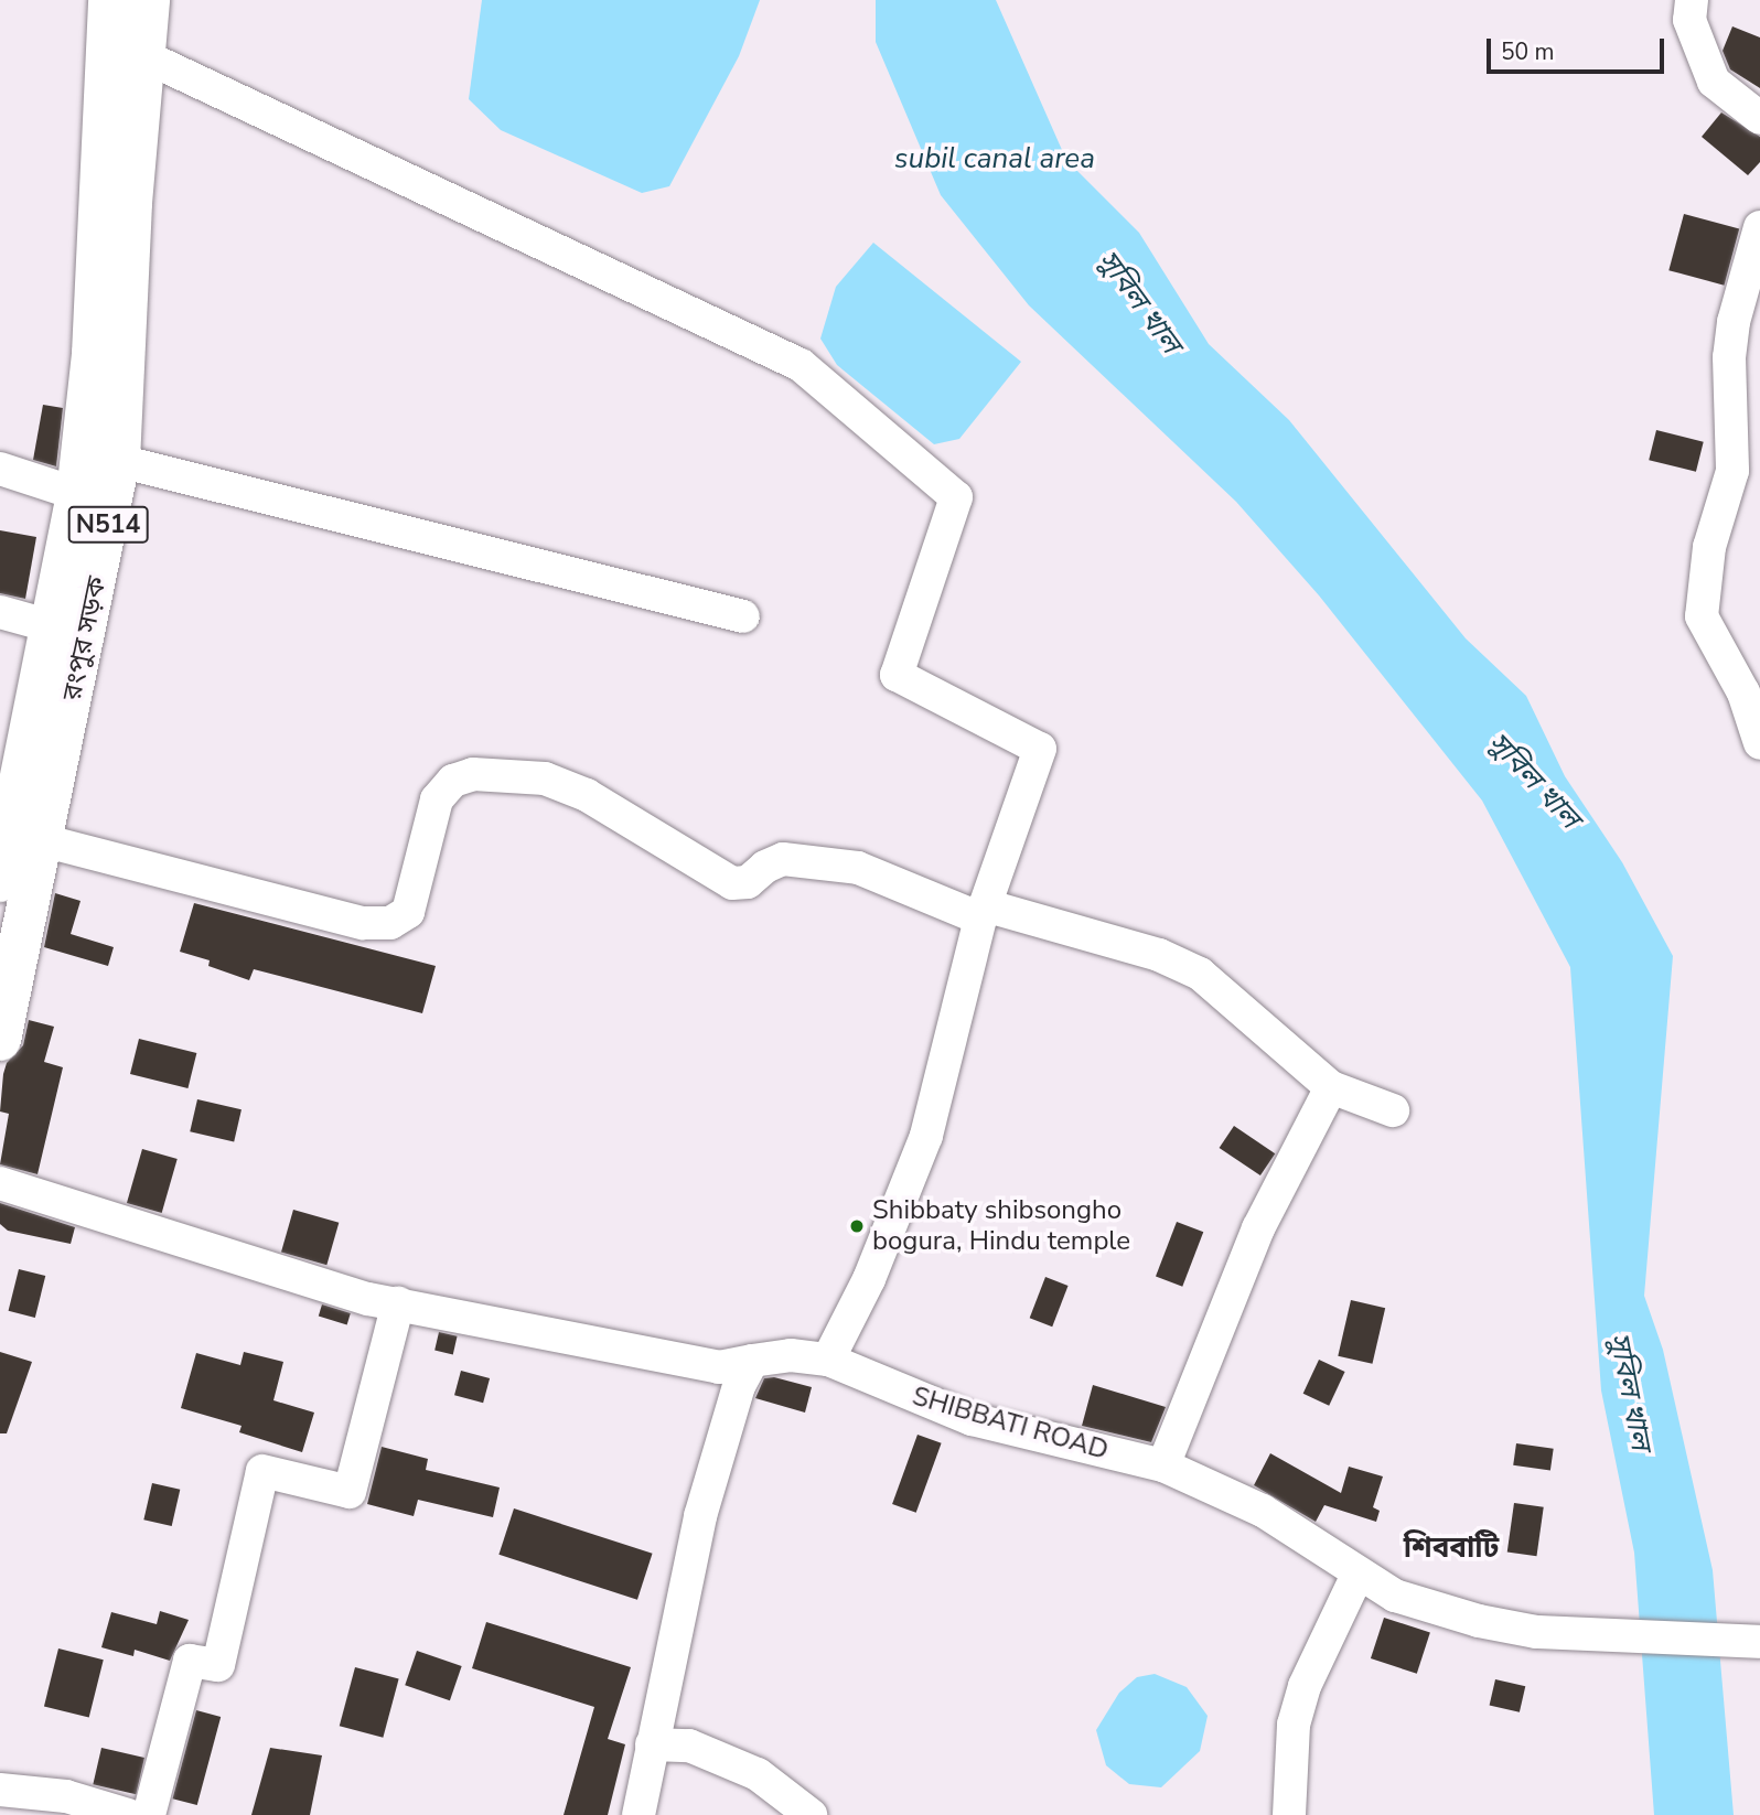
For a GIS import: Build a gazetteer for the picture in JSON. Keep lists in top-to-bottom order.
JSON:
{
  "streets": {
    "highway": ["N514", "রংপুর সড়ক"],
    "street": ["SHIBBATI ROAD"]
  },
  "districts": ["শিববাটি"],
  "water": ["subil canal area", "সুবিল খাল"],
  "places": ["Shibbaty shibsongho bogura, Hindu temple"],
  "scale_bar": "50 m"
}
